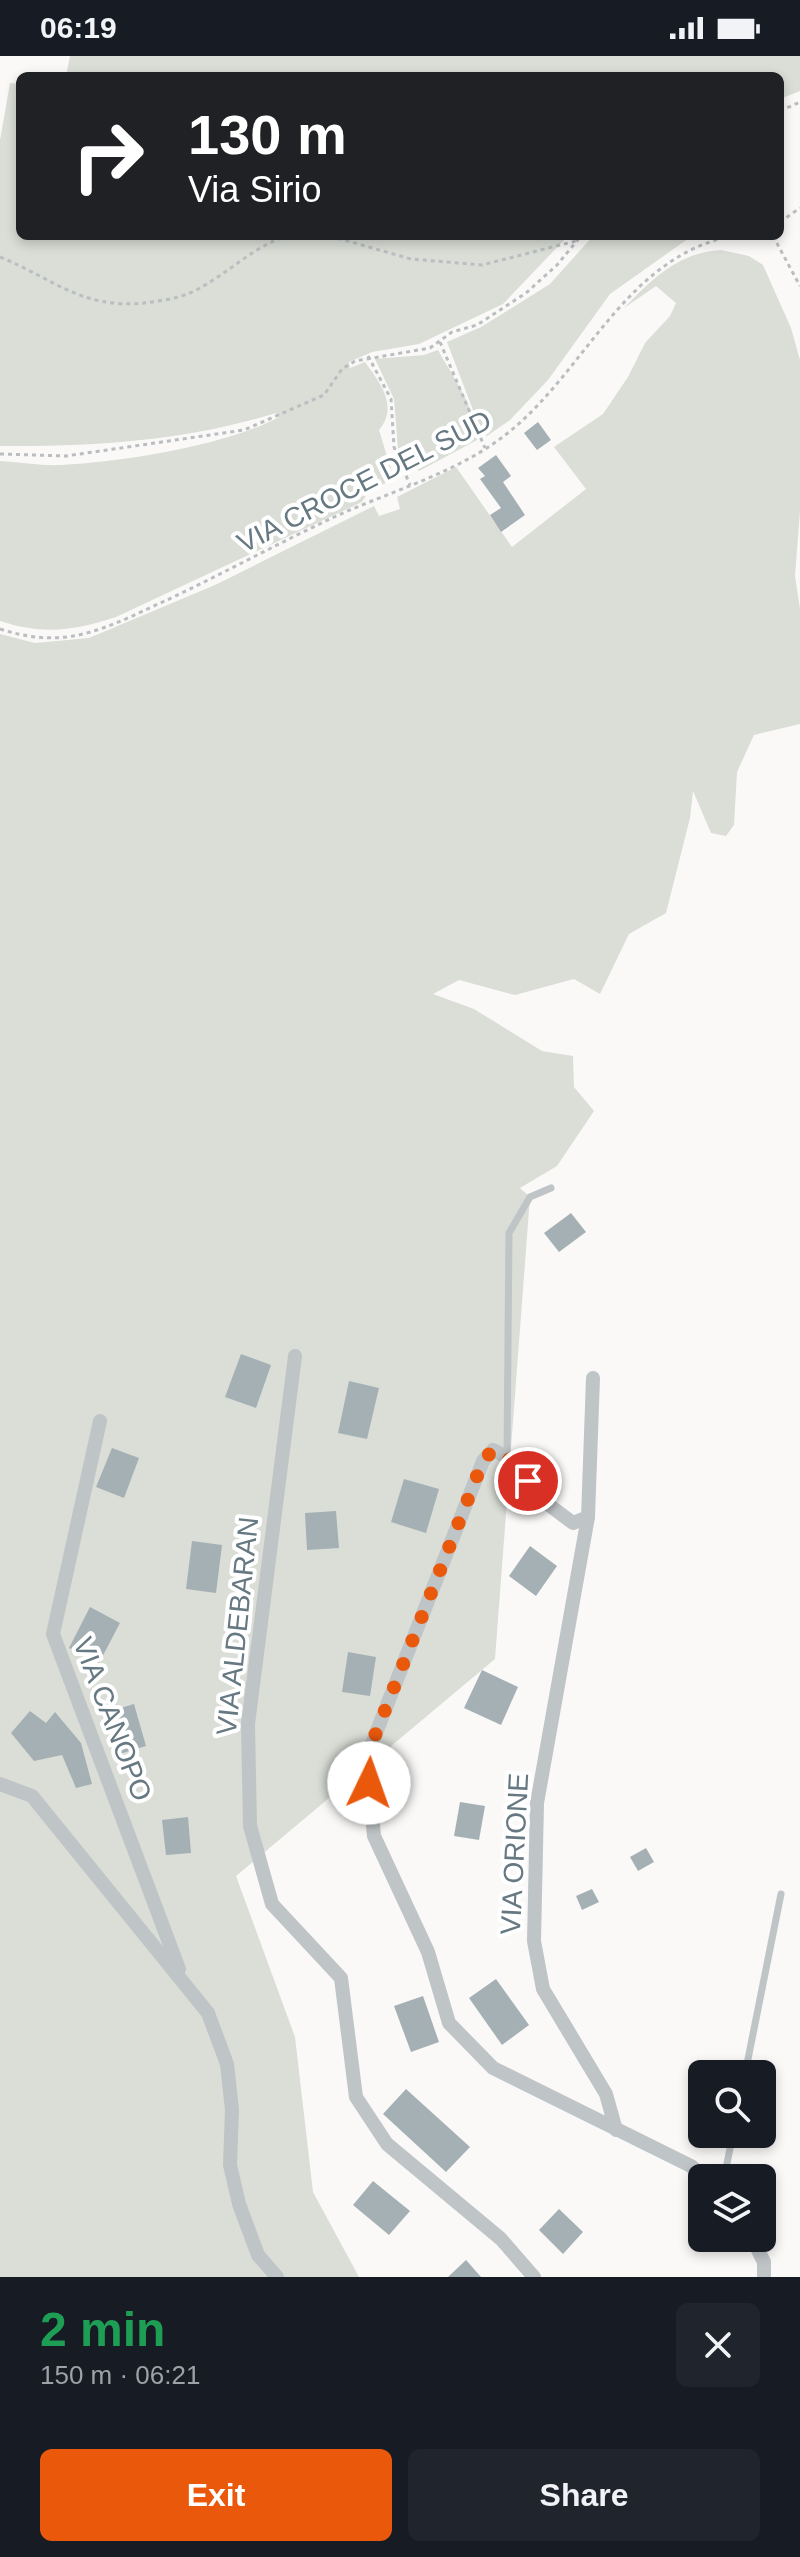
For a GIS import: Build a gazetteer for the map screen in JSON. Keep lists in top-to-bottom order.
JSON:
{
  "streets": {
    "street": ["VIA ALDEBARAN", "VIA CANOPO", "VIA ORIONE"],
    "path": ["VIA CROCE DEL SUD"]
  },
  "page": {
    "status": "06:19",
    "turn": ["130 m", "Via Sirio"],
    "heading": ["2 min", "150 m · 06:21"],
    "buttons": ["Exit", "Share"]
  }
}
